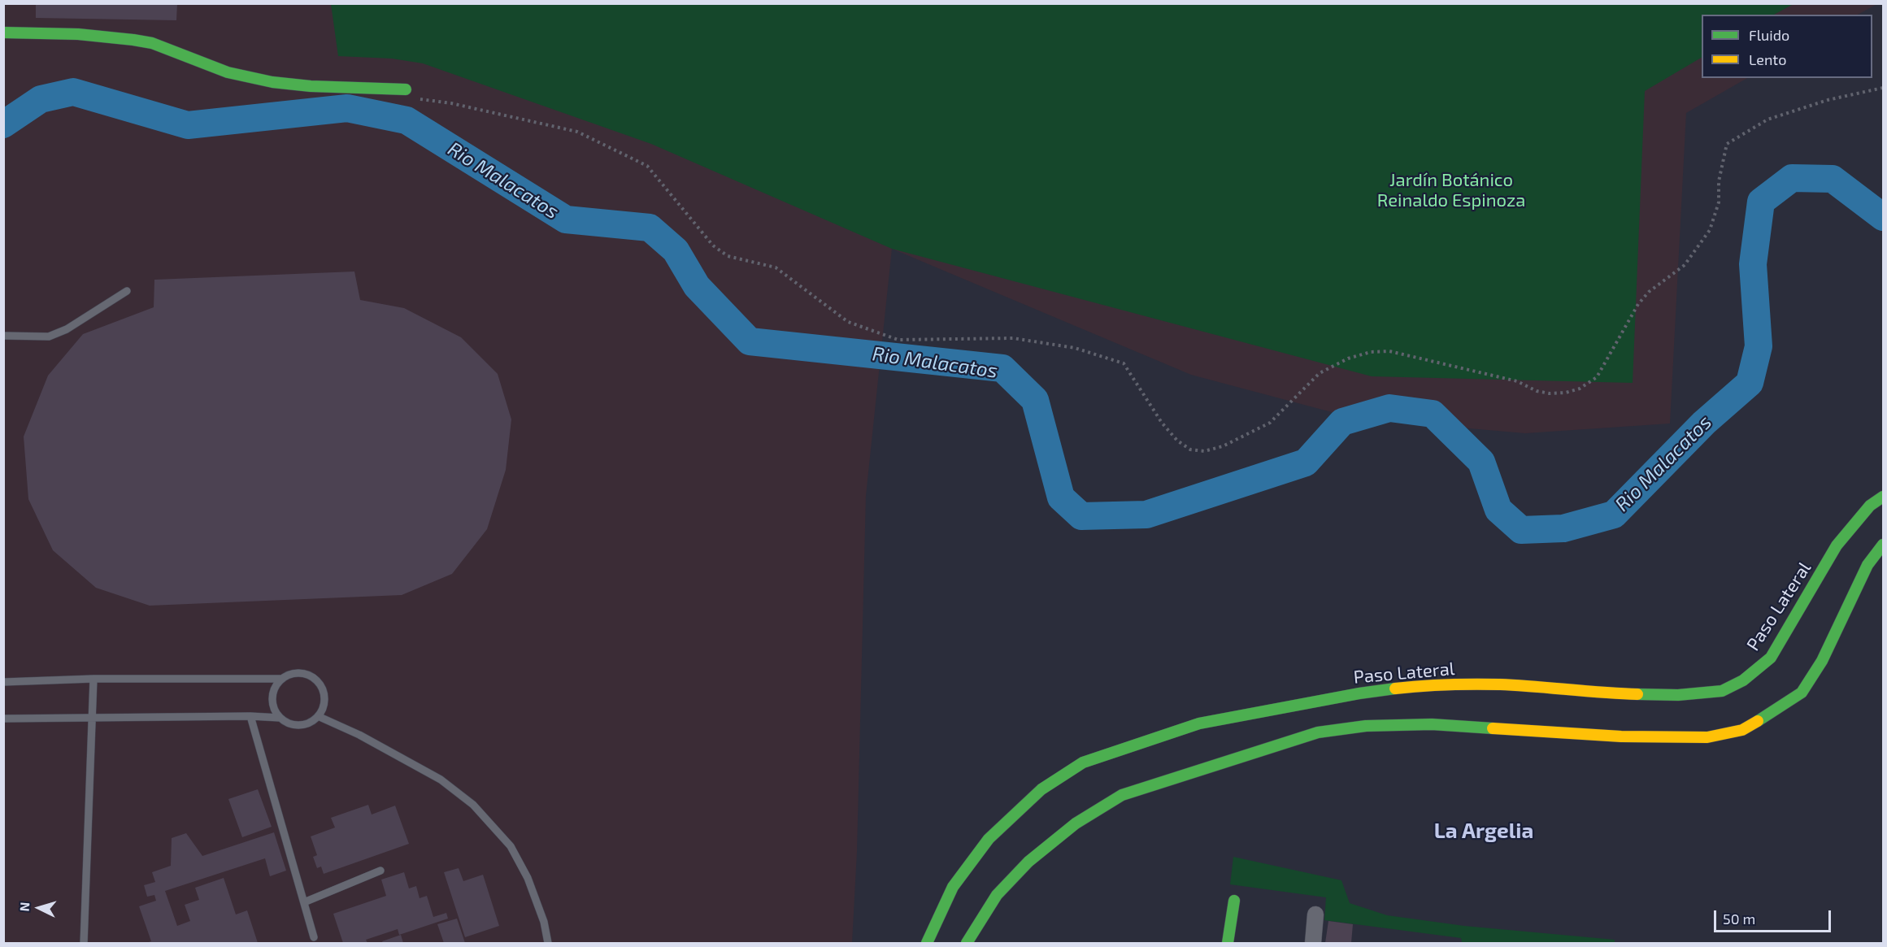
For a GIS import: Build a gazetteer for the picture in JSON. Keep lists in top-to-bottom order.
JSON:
{
  "streets": {
    "main road": ["Paso Lateral"]
  },
  "districts": ["La Argelia"],
  "water": ["Rio Malacatos"],
  "parks": ["Jardín Botánico Reinaldo Espinoza"],
  "legend": ["Fluido", "Lento"],
  "scale_bar": "50 m",
  "north": "left"
}
